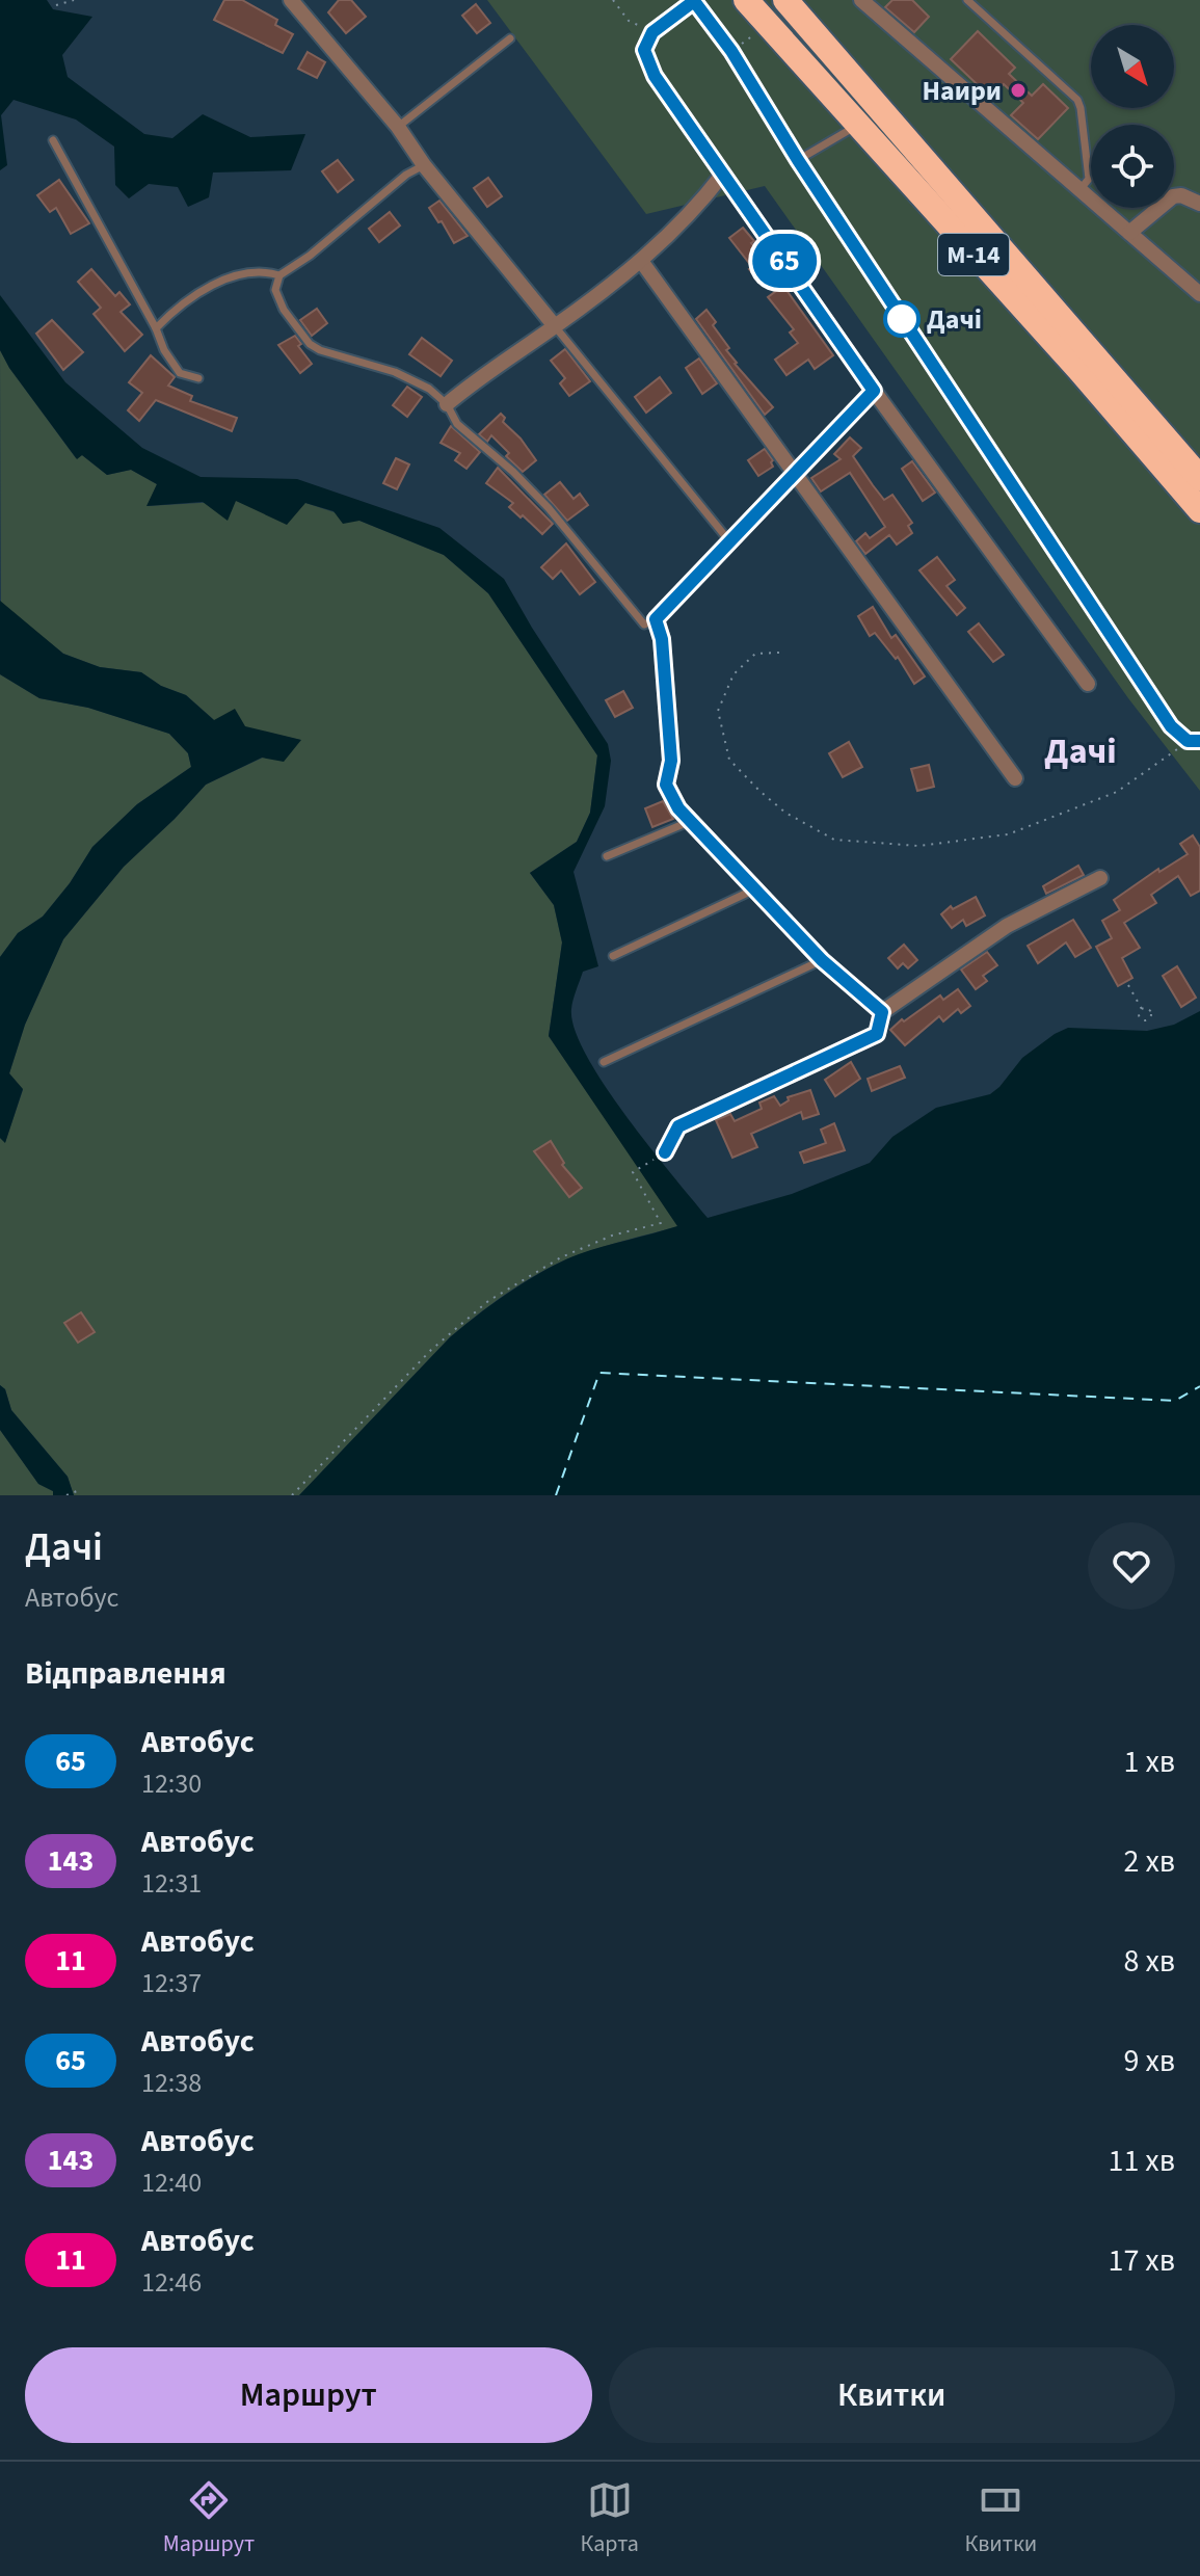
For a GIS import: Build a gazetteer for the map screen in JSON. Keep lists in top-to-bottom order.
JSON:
{
  "streets": {
    "highway": ["М-14"]
  },
  "districts": ["Дачі"],
  "places": ["Наири", "Дачі"],
  "lines": ["bus line 65"],
  "north": "bottom right",
  "page": {
    "on_map": "65",
    "heading": [
      ["Дачі", "Автобус"],
      "Відправлення"
    ],
    "list": [
      {
        "mark": "65",
        "name": "Автобус",
        "note": "12:30",
        "value": "1 хв"
      },
      {
        "mark": "143",
        "name": "Автобус",
        "note": "12:31",
        "value": "2 хв"
      },
      {
        "mark": "11",
        "name": "Автобус",
        "note": "12:37",
        "value": "8 хв"
      },
      {
        "mark": "65",
        "name": "Автобус",
        "note": "12:38",
        "value": "9 хв"
      },
      {
        "mark": "143",
        "name": "Автобус",
        "note": "12:40",
        "value": "11 хв"
      },
      {
        "mark": "11",
        "name": "Автобус",
        "note": "12:46",
        "value": "17 хв"
      }
    ],
    "buttons": ["Маршрут", "Квитки"],
    "tabs": ["Маршрут", "Карта", "Квитки"]
  }
}
